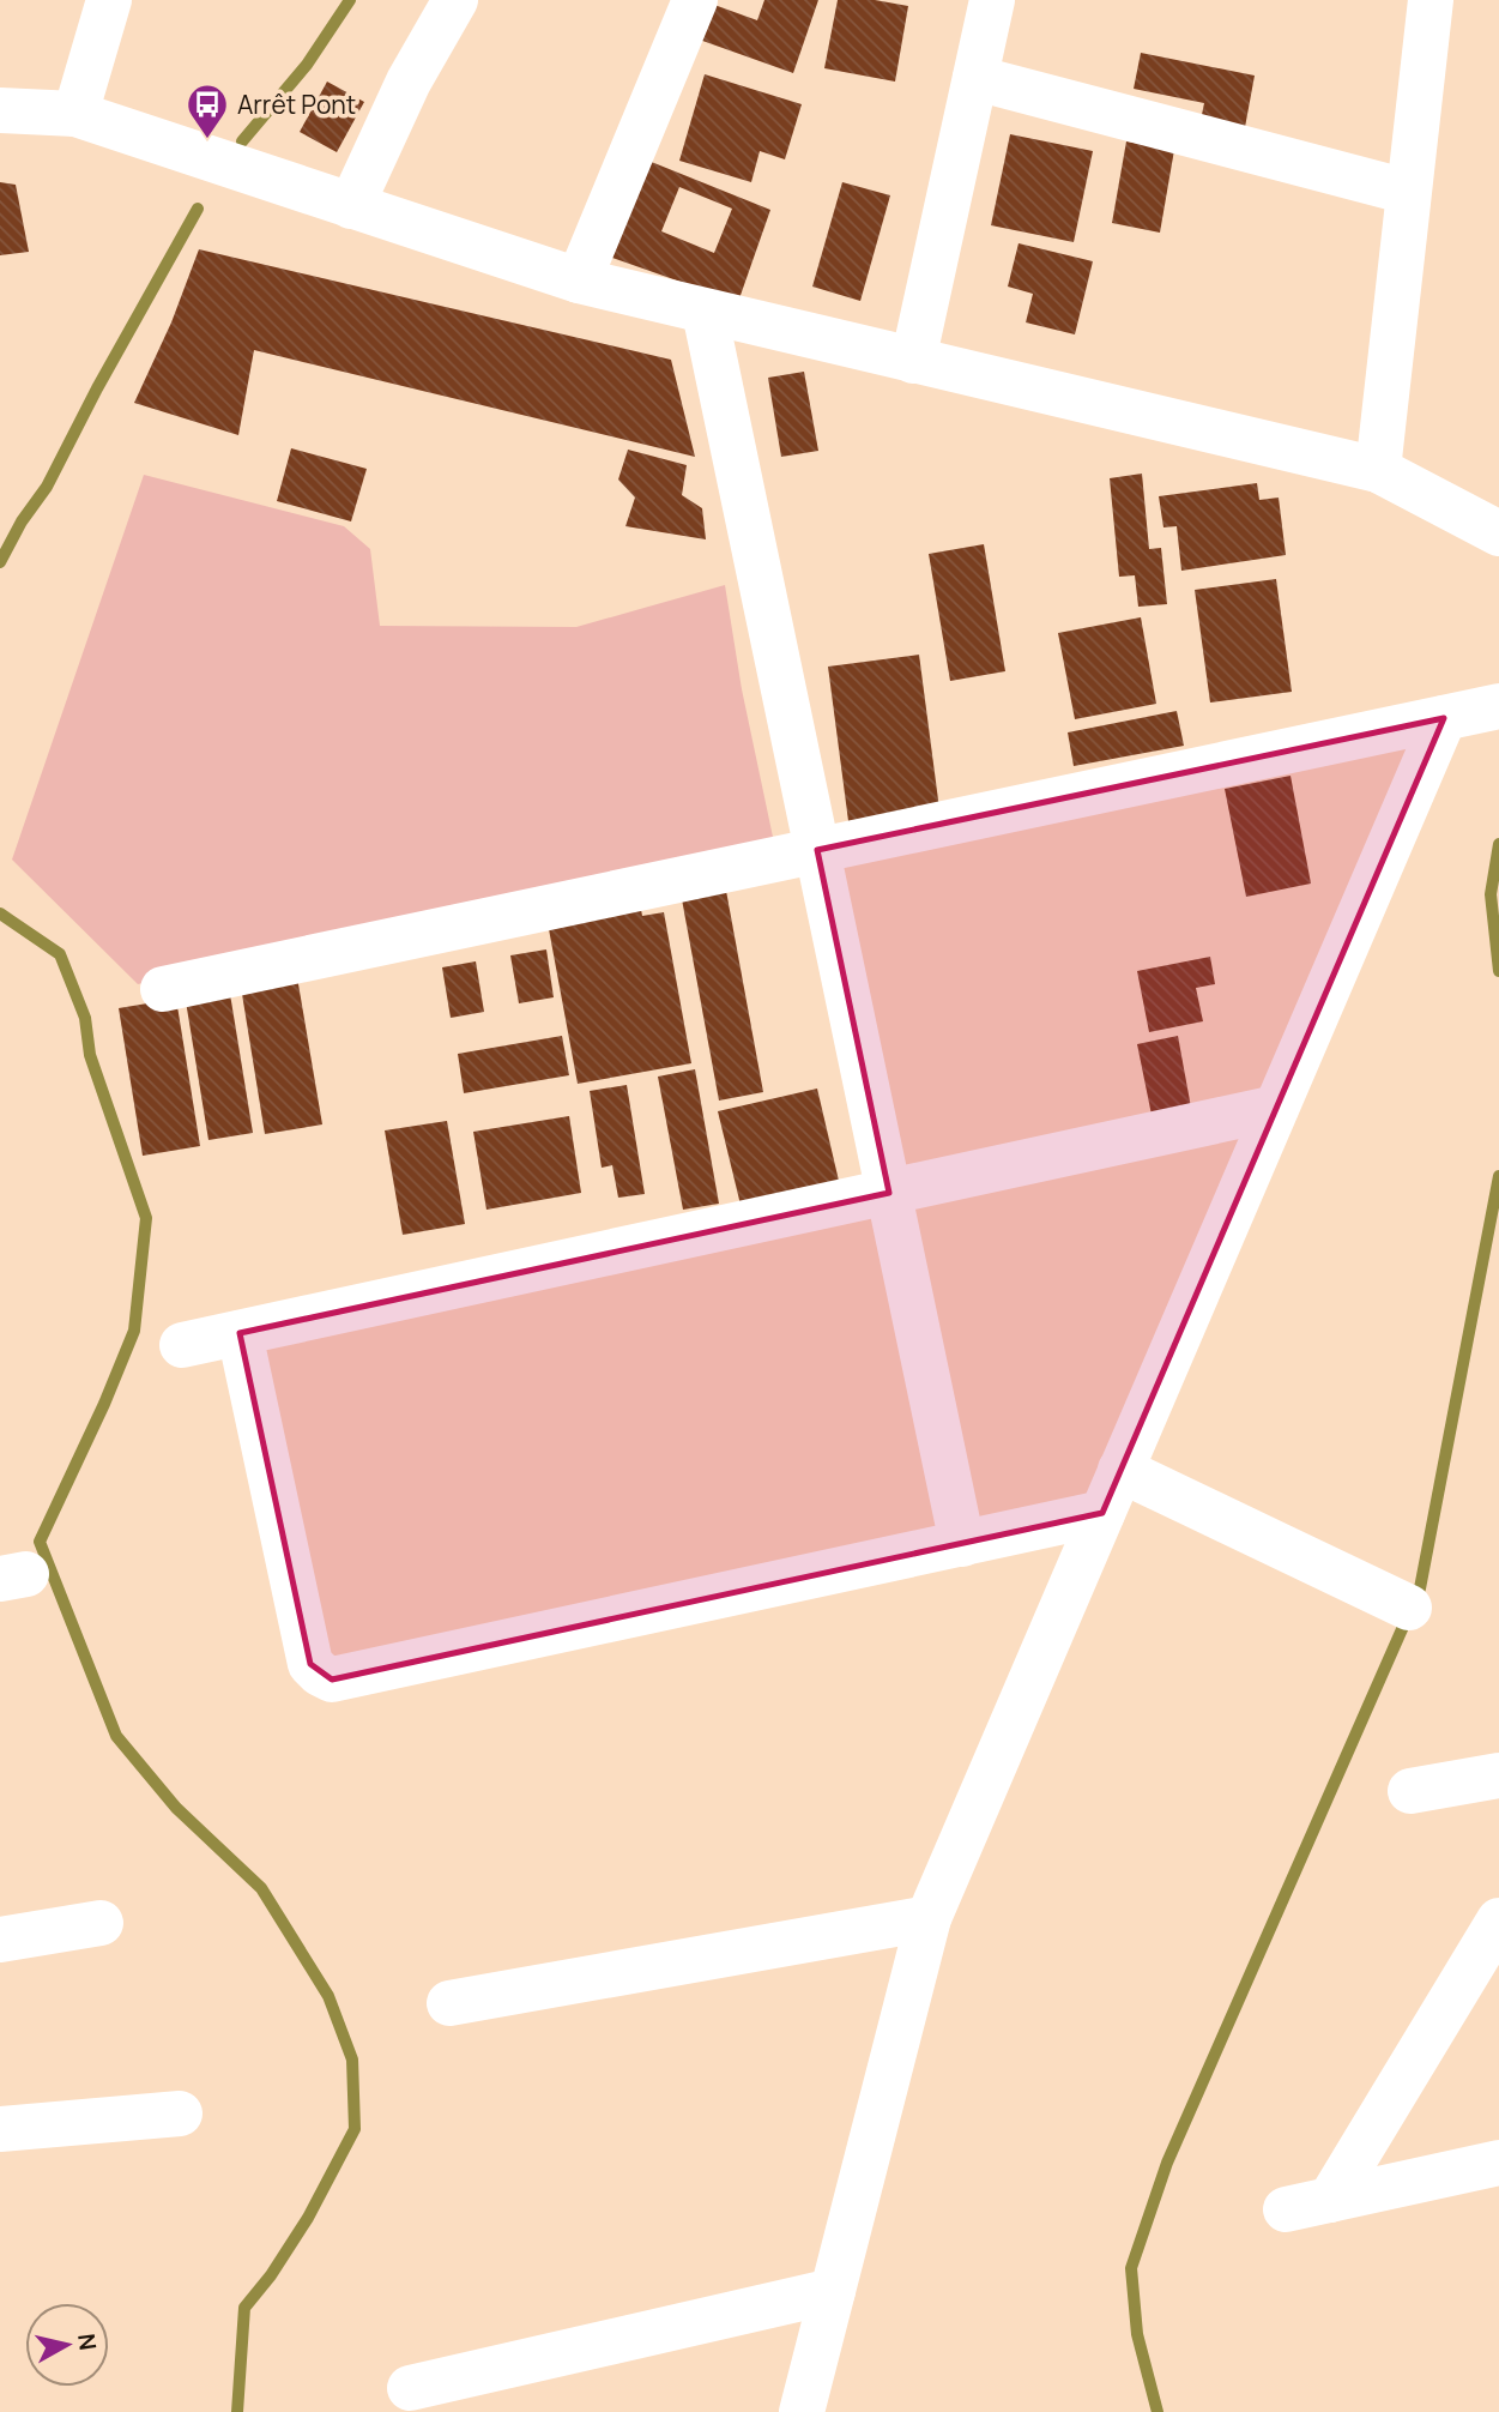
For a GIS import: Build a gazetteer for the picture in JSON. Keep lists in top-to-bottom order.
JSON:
{
  "places": {
    "bus stop": ["Arrêt Pont"]
  },
  "north": "right"
}
